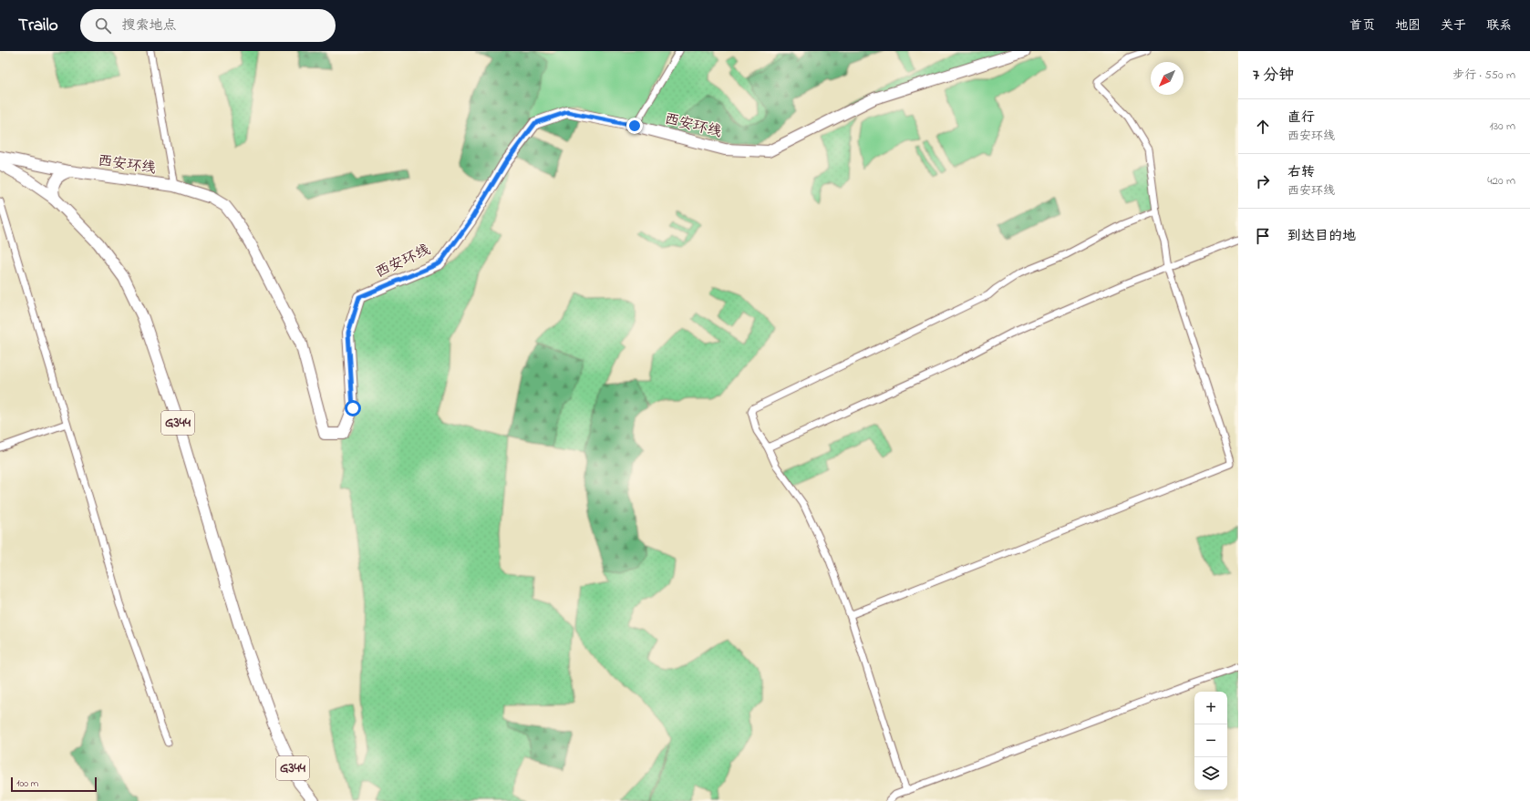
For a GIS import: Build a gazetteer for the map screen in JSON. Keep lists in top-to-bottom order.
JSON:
{
  "streets": {
    "main road": ["西安环线", "G344"]
  },
  "scale_bar": "100 m",
  "north": "bottom left",
  "page": {
    "header": "Trailo",
    "search": "搜索地点",
    "nav": [
      "首页",
      "地图",
      "关于",
      "联系"
    ],
    "heading": ["7 分钟", "步行 · 550 m"],
    "list": [
      ["直行", "西安环线", "130 m"],
      ["右转", "西安环线", "420 m"],
      "到达目的地"
    ],
    "map_buttons": ["+", "−"],
    "scale": "100 m"
  }
}
